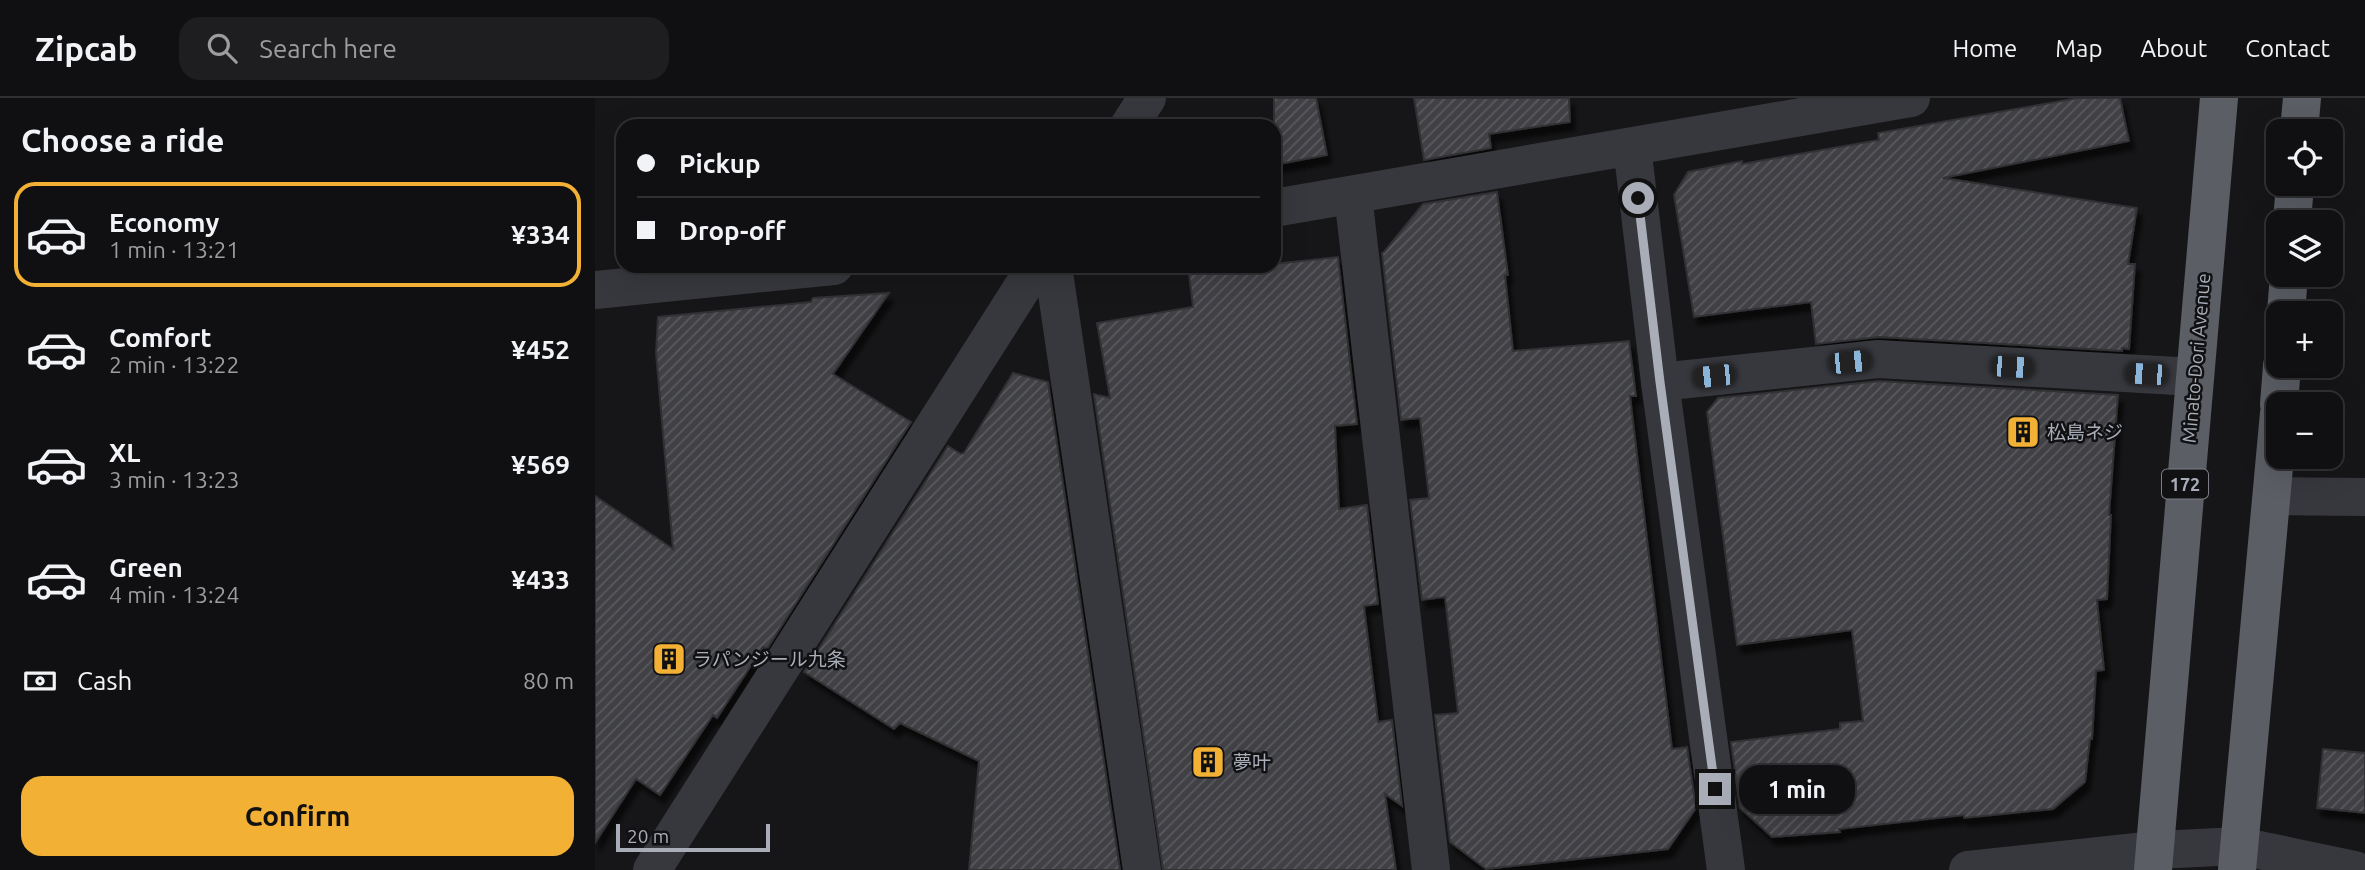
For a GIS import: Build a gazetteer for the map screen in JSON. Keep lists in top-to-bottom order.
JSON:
{
  "streets": {
    "highway": ["Minato-Dori Avenue", "172"]
  },
  "places": {
    "building": ["松島ネジ", "ラパンジール九条", "夢叶"]
  },
  "scale_bar": "20 m",
  "page": {
    "header": "Zipcab",
    "search": "Search here",
    "nav": [
      "Home",
      "Map",
      "About",
      "Contact"
    ],
    "heading": "Choose a ride",
    "map_buttons": ["+", "−"],
    "banner": ["Pickup", "Drop-off"],
    "list": [
      {
        "name": "Economy",
        "note": "1 min · 13:21",
        "value": "¥334"
      },
      {
        "name": "Comfort",
        "note": "2 min · 13:22",
        "value": "¥452"
      },
      {
        "name": "XL",
        "note": "3 min · 13:23",
        "value": "¥569"
      },
      {
        "name": "Green",
        "note": "4 min · 13:24",
        "value": "¥433"
      }
    ],
    "pay": ["Cash", "80 m"],
    "buttons": "Confirm",
    "bubble": "1 min",
    "scale": "20 m"
  }
}
